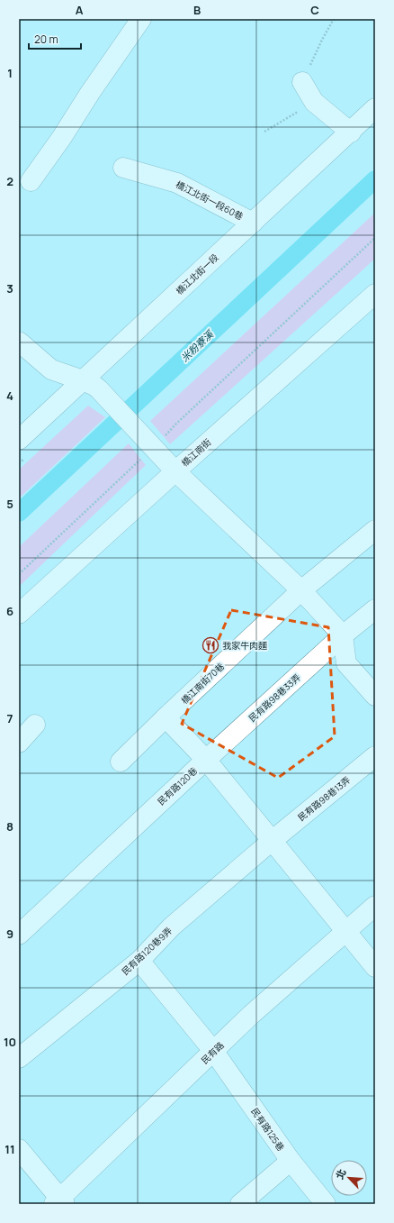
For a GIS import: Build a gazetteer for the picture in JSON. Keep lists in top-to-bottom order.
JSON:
{
  "streets": {
    "street": [
      "橋江北街一段60巷",
      "橋江北街一段",
      "橋江南街",
      "橋江南街70巷",
      "民有路98巷33弄",
      "民有路120巷",
      "民有路98巷13弄",
      "民有路120巷9弄",
      "民有路",
      "民有路125巷"
    ]
  },
  "crossings": [
    ["橋江北街一段60巷", "橋江北街一段"],
    ["民有路98巷33弄", "民有路120巷"],
    ["民有路120巷", "民有路98巷13弄"],
    ["民有路120巷", "民有路120巷9弄"],
    ["民有路120巷", "民有路"],
    ["民有路98巷13弄", "民有路120巷9弄"],
    ["民有路120巷9弄", "民有路125巷"],
    ["民有路", "民有路125巷"]
  ],
  "water": ["米粉寮溪"],
  "places": {
    "restaurant": ["我家牛肉麵"]
  },
  "scale_bar": "20 m",
  "north": "top left",
  "grid": {
    "columns": ["A", "B", "C"],
    "rows": [
      "1",
      "2",
      "3",
      "4",
      "5",
      "6",
      "7",
      "8",
      "9",
      "10",
      "11"
    ]
  }
}
